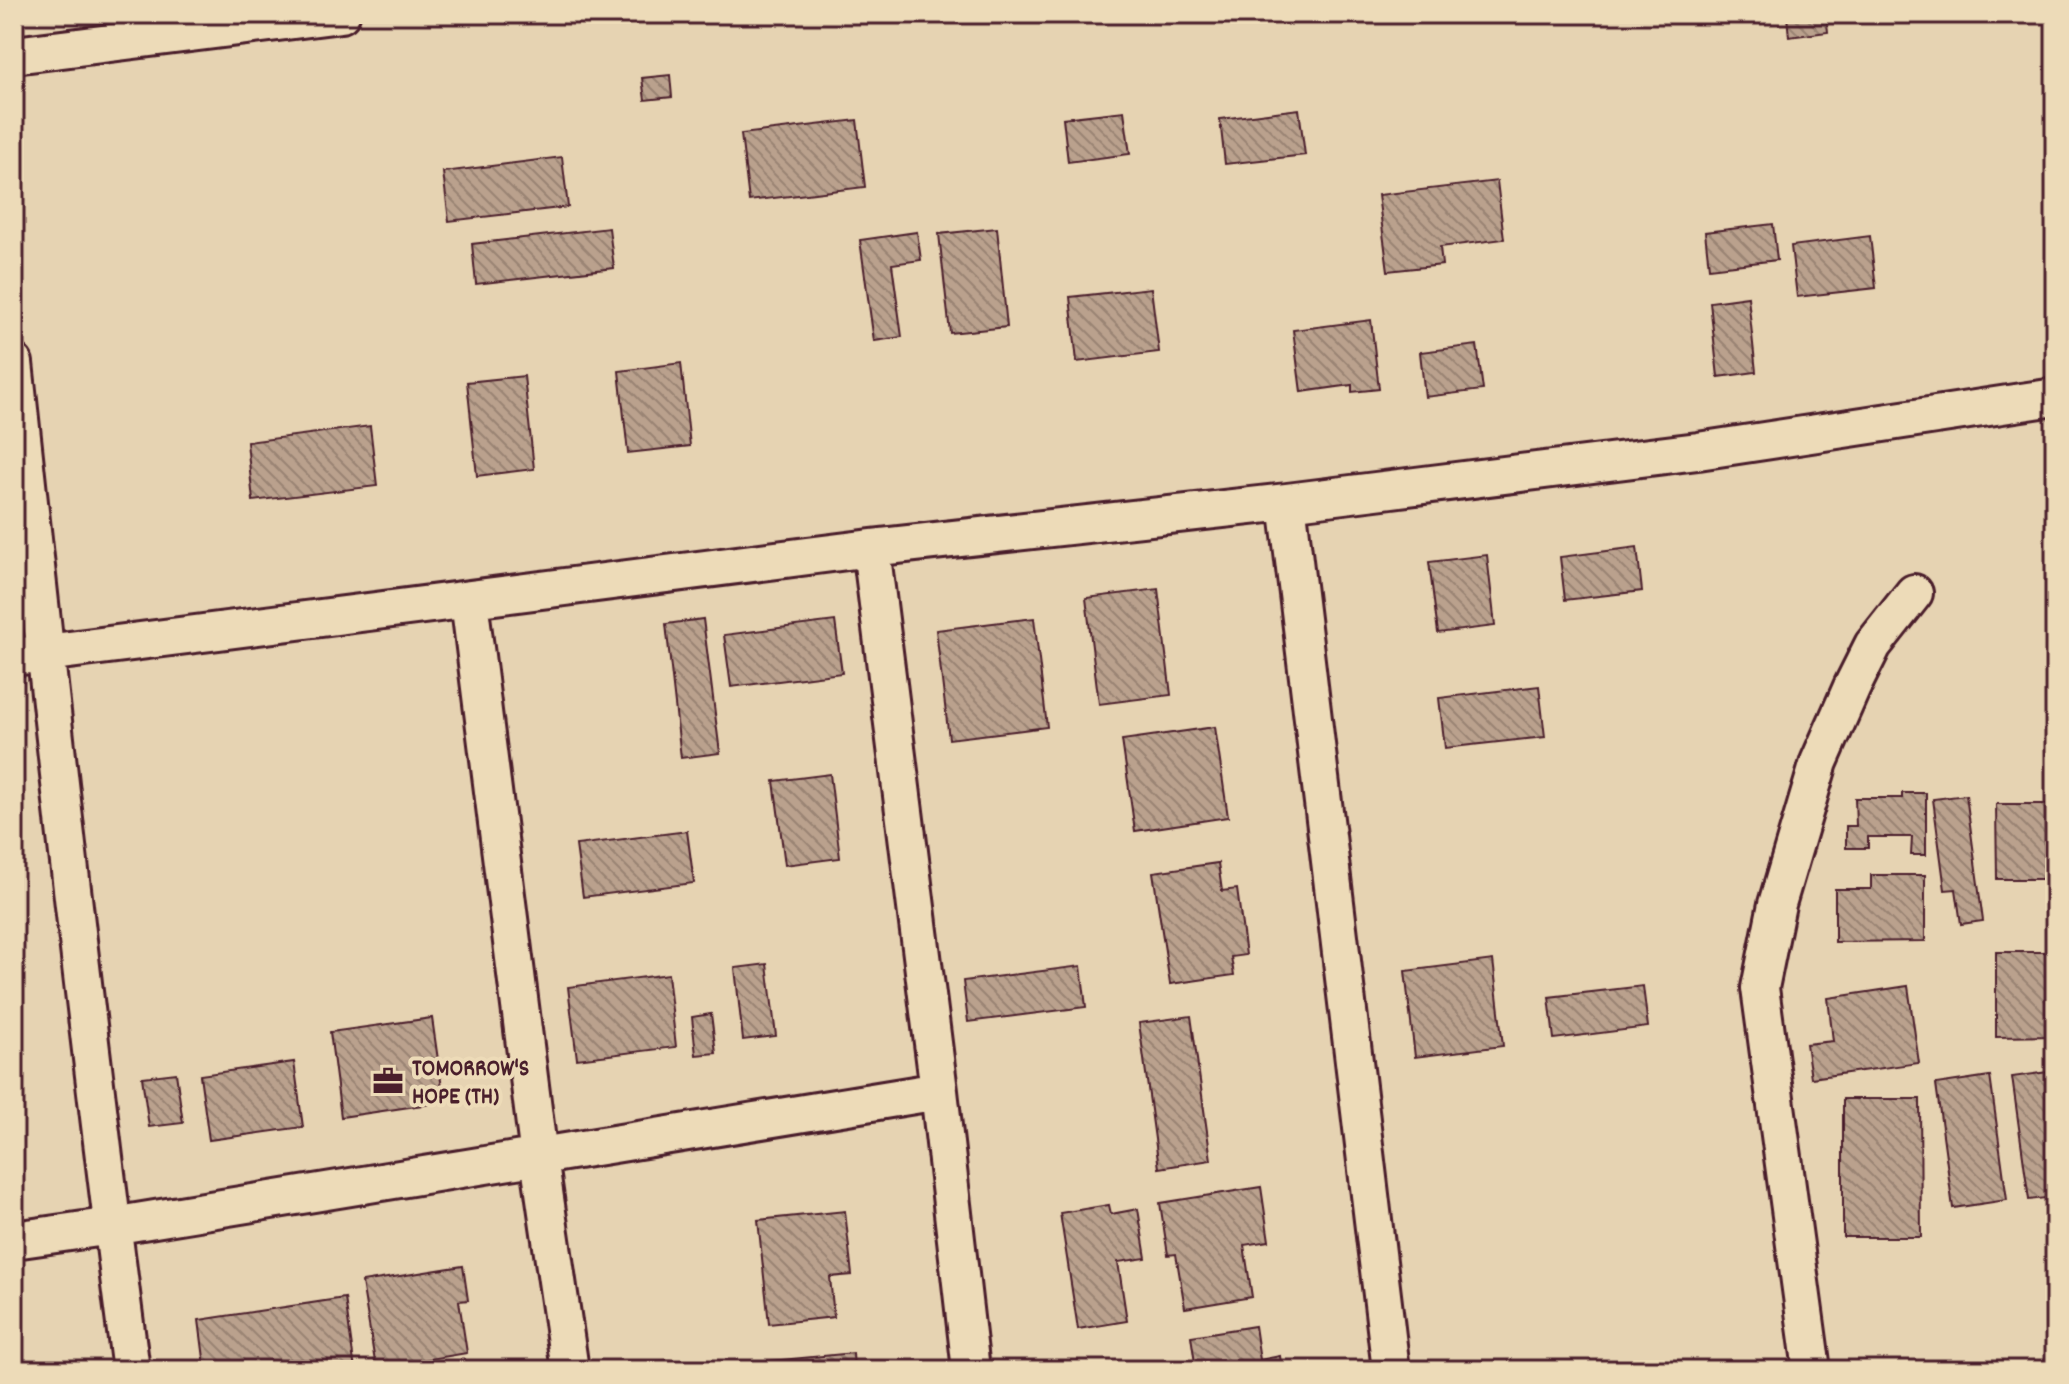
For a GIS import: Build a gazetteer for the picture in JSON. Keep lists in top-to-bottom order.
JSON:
{
  "places": {
    "office": ["TOMORROW'S HOPE (TH)"]
  }
}
